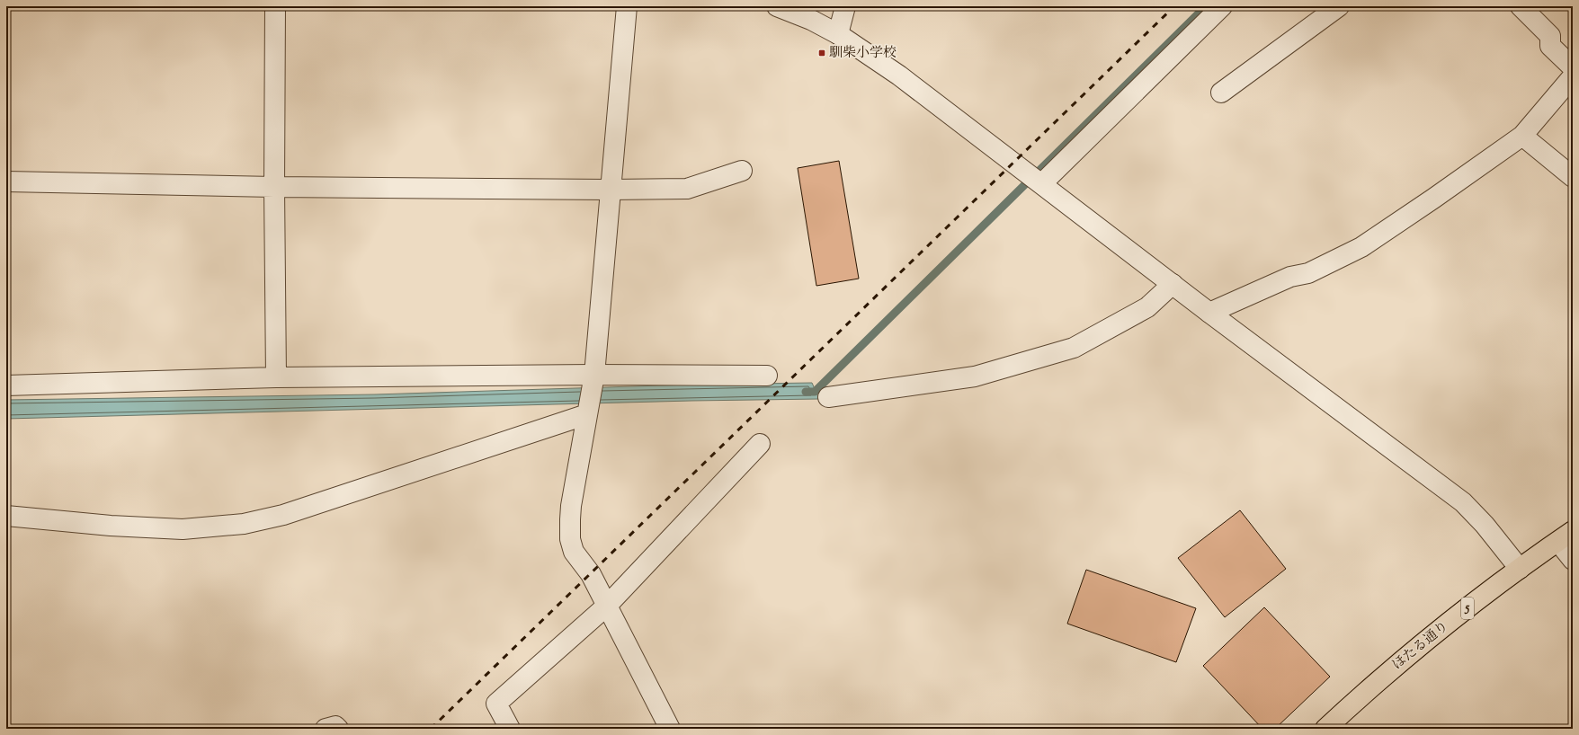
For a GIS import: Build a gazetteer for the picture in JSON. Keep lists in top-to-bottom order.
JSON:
{
  "streets": {
    "main road": ["5", "ほたる通り"]
  },
  "places": {
    "transit": ["馴柴小学校"]
  }
}
